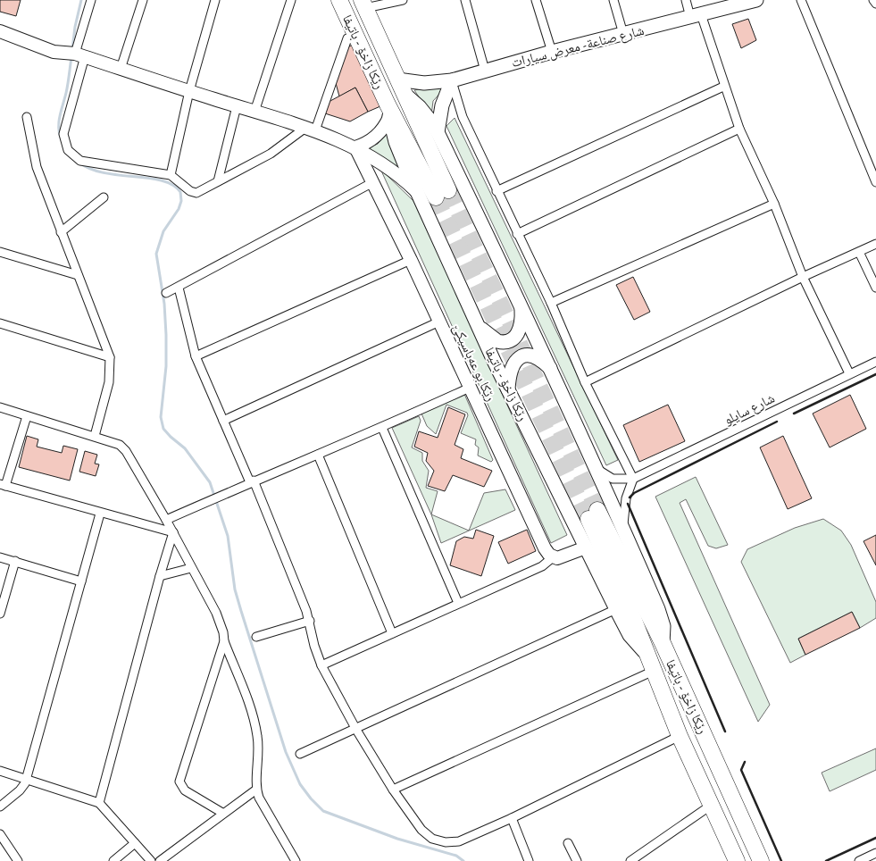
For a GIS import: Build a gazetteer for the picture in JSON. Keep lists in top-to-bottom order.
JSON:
{
  "streets": {
    "highway": ["رێکا زاخۆ - باتیفا"],
    "main road": ["شارع صناعة- معرض سيارات", "رێكا بو عه‌باسيكێ"],
    "street": ["شارع سايلو"]
  },
  "crossings": [
    ["شارع صناعة- معرض سيارات", "رێکا زاخۆ - باتیفا"]
  ]
}
